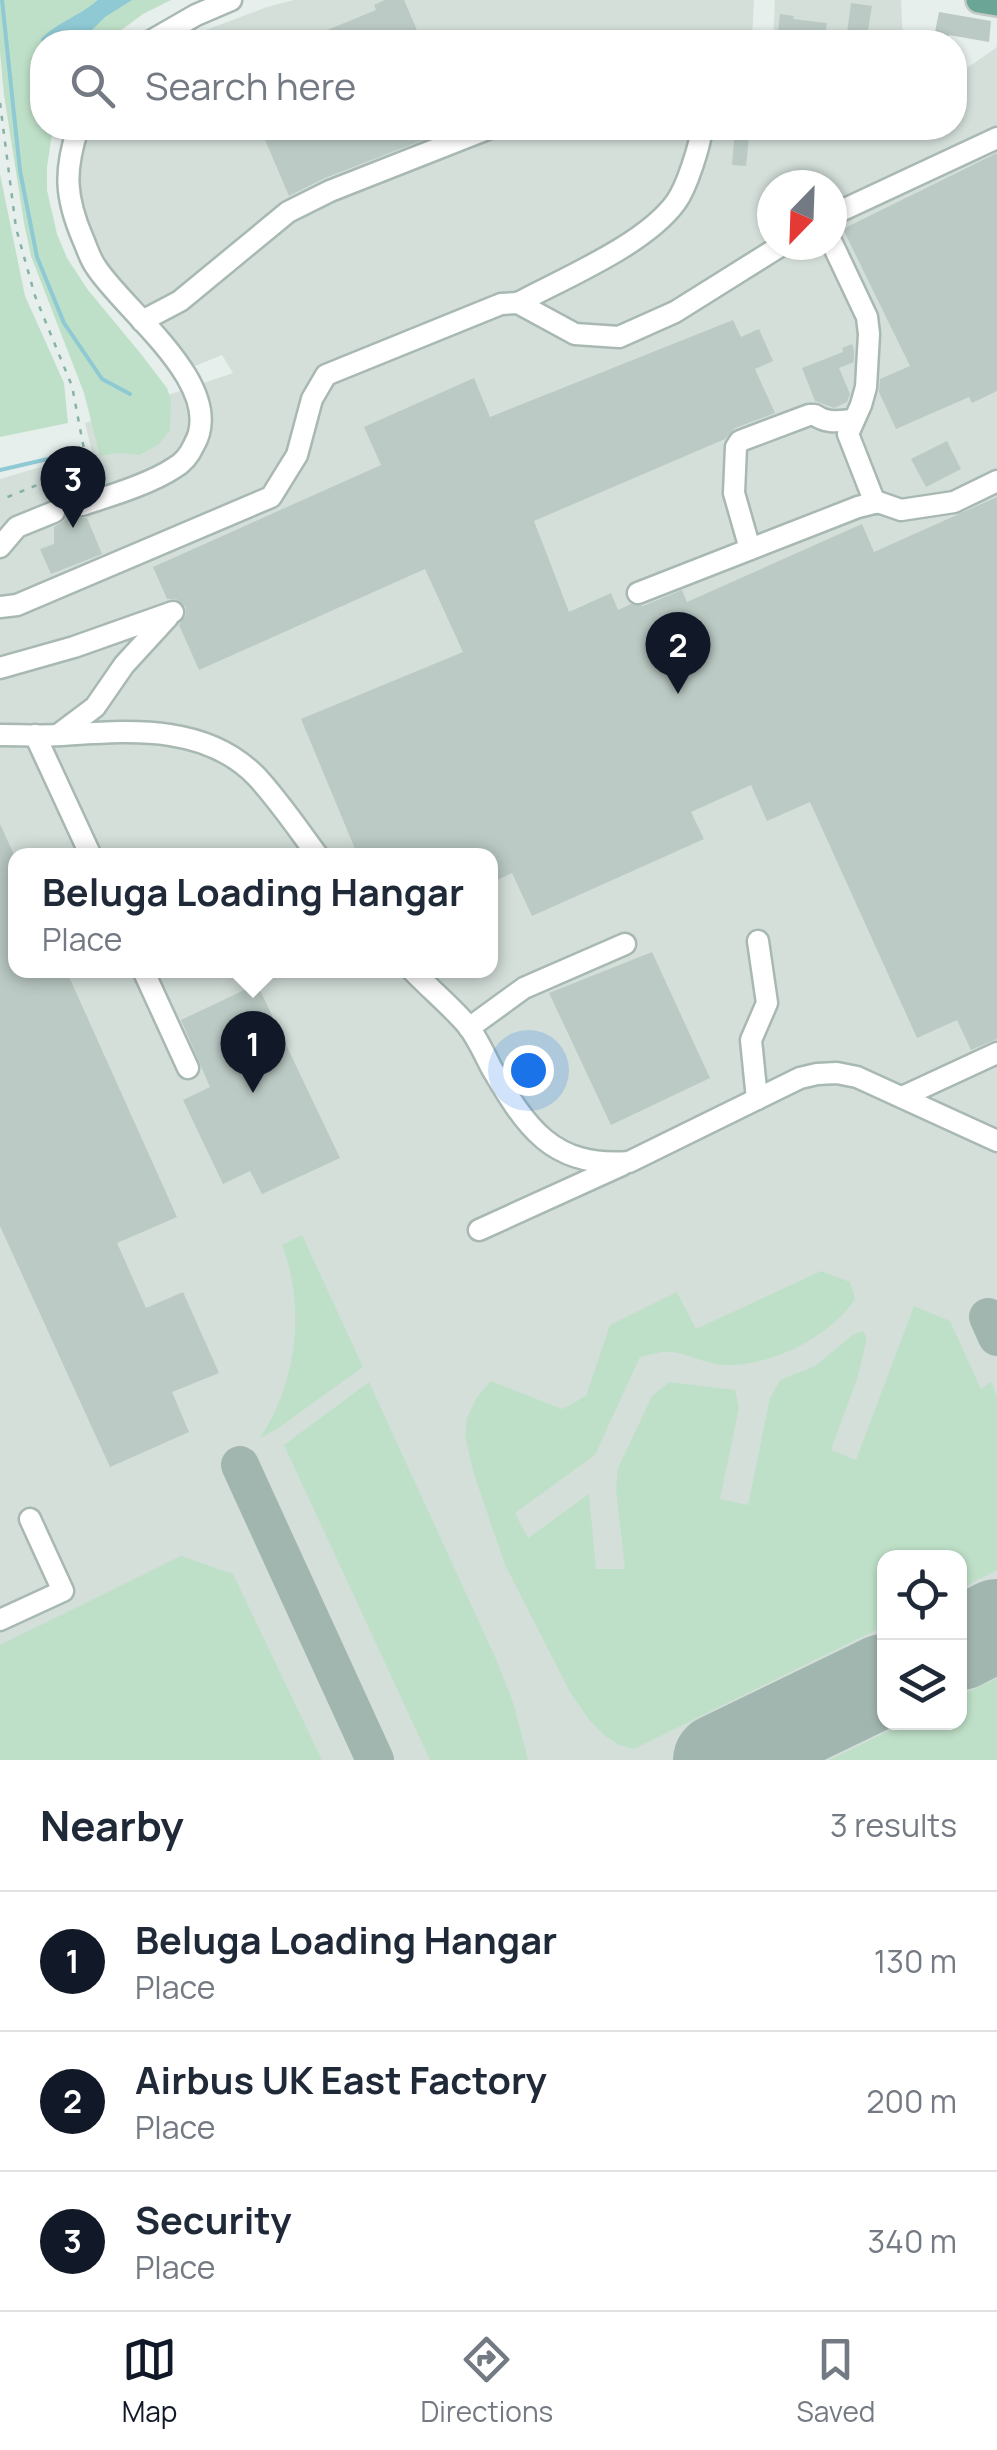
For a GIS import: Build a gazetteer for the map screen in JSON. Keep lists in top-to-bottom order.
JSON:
{
  "north": "bottom left",
  "page": {
    "search": "Search here",
    "pins": ["3", "2", "1"],
    "popup": ["Beluga Loading Hangar", "Place"],
    "heading": ["Nearby", "3 results"],
    "list": [
      {
        "mark": "1",
        "name": "Beluga Loading Hangar",
        "note": "Place",
        "value": "130 m"
      },
      {
        "mark": "2",
        "name": "Airbus UK East Factory",
        "note": "Place",
        "value": "200 m"
      },
      {
        "mark": "3",
        "name": "Security",
        "note": "Place",
        "value": "340 m"
      }
    ],
    "nav": ["Map", "Directions", "Saved"]
  }
}
